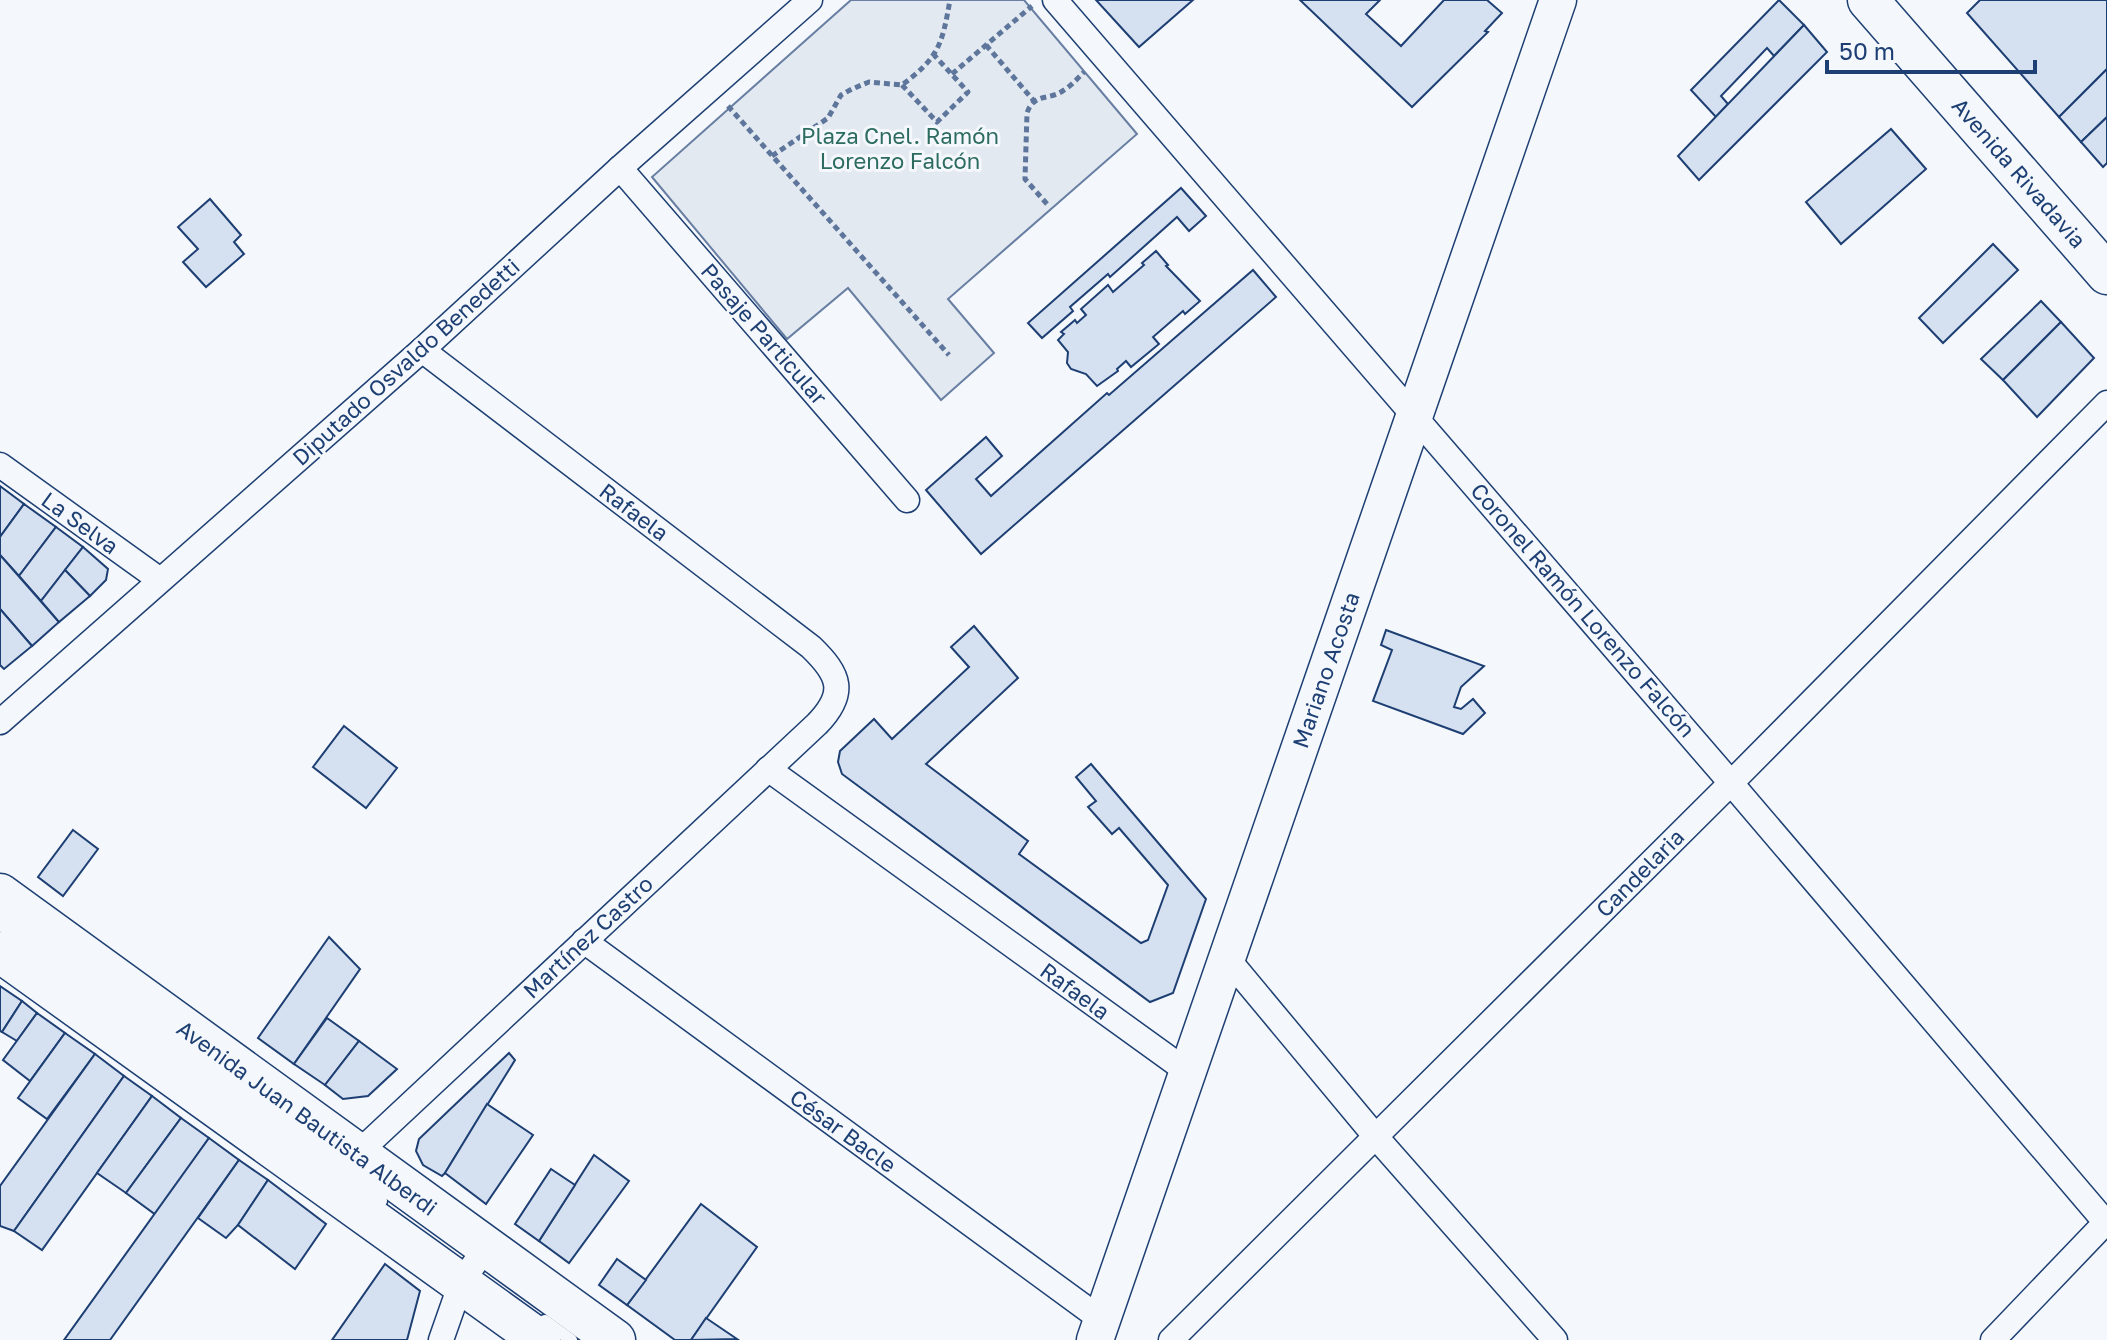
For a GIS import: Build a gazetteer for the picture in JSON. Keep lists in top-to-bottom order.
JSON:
{
  "streets": {
    "main road": ["Avenida Rivadavia", "Avenida Juan Bautista Alberdi"],
    "street": [
      "Pasaje Particular",
      "Diputado Osvaldo Benedetti",
      "Rafaela",
      "La Selva",
      "Coronel Ramón Lorenzo Falcón",
      "Mariano Acosta",
      "Candelaria",
      "Martínez Castro",
      "César Bacle"
    ]
  },
  "crossings": [
    ["Pasaje Particular", "Diputado Osvaldo Benedetti"],
    ["Diputado Osvaldo Benedetti", "Rafaela"],
    ["Diputado Osvaldo Benedetti", "La Selva"],
    ["Rafaela", "Mariano Acosta"],
    ["Rafaela", "Martínez Castro"],
    ["Coronel Ramón Lorenzo Falcón", "Mariano Acosta"],
    ["Coronel Ramón Lorenzo Falcón", "Candelaria"],
    ["Mariano Acosta", "César Bacle"],
    ["Martínez Castro", "Avenida Juan Bautista Alberdi"],
    ["Martínez Castro", "César Bacle"]
  ],
  "parks": ["Plaza Cnel. Ramón Lorenzo Falcón"],
  "scale_bar": "50 m"
}
